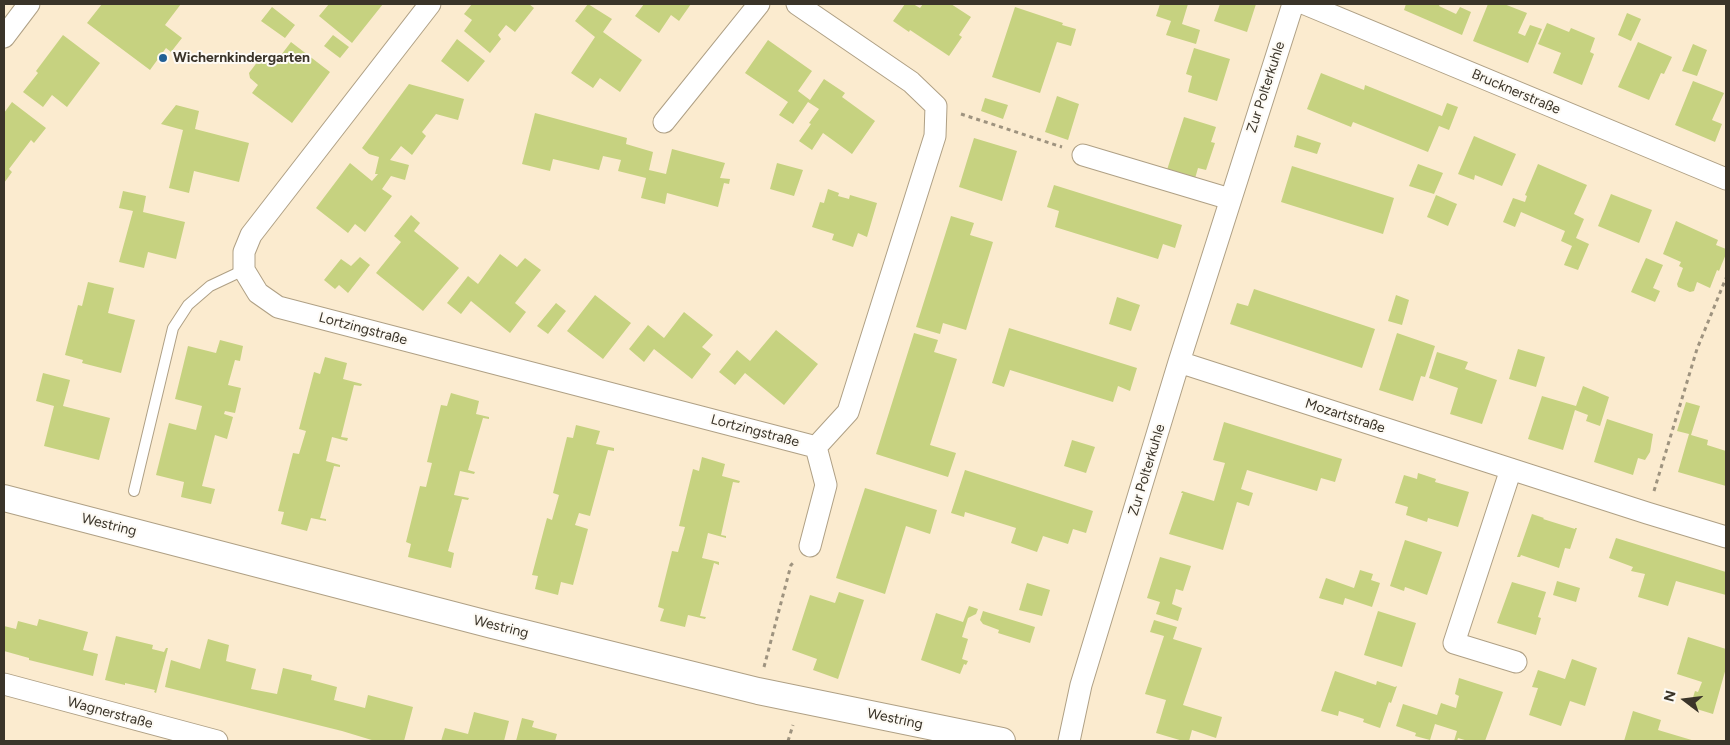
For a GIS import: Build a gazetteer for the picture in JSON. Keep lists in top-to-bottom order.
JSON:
{
  "streets": {
    "street": [
      "Zur Polterkuhle",
      "Brucknerstraße",
      "Lortzingstraße",
      "Mozartstraße",
      "Westring",
      "Wagnerstraße"
    ]
  },
  "crossings": [
    ["Zur Polterkuhle", "Mozartstraße"]
  ],
  "places": ["Wichernkindergarten"],
  "north": "left"
}
